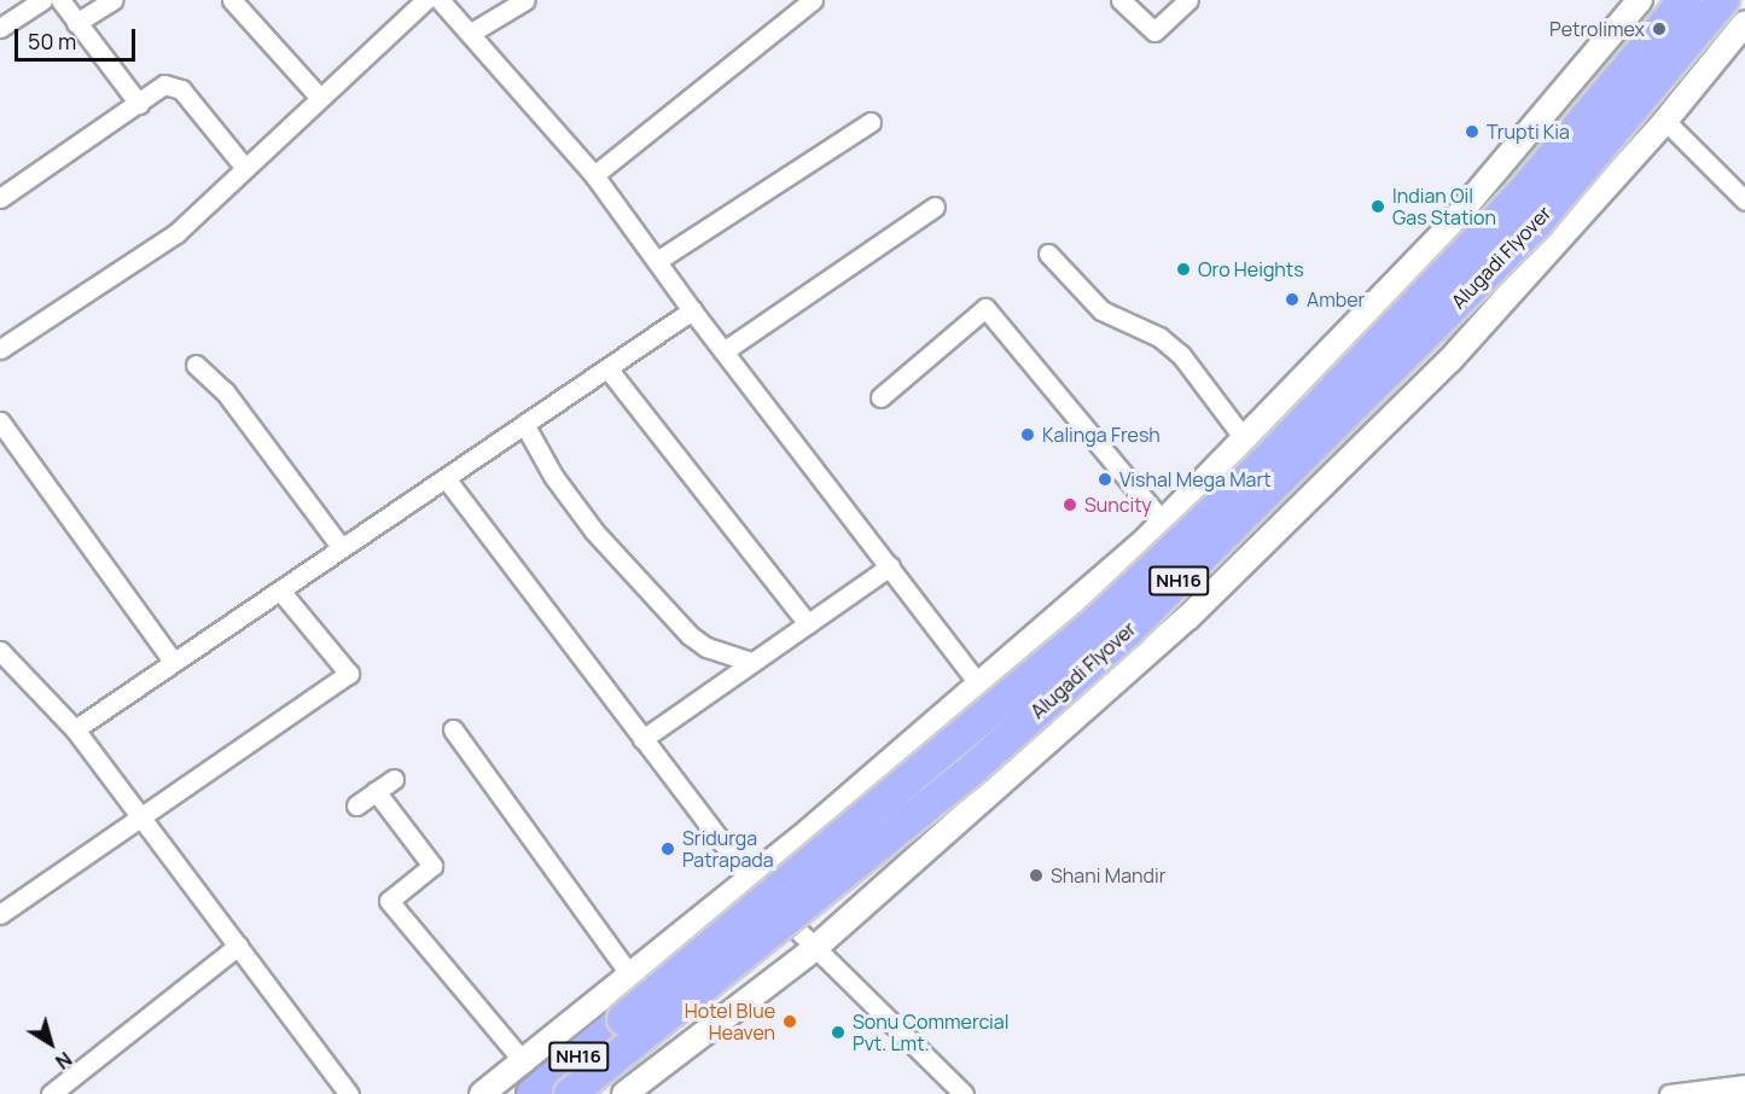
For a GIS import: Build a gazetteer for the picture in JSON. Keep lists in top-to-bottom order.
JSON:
{
  "streets": {
    "highway": ["Alugadi Flyover", "NH16"]
  },
  "places": [
    "Petrolimex",
    "Trupti Kia",
    "Indian Oil Gas Station",
    "Oro Heights",
    "Amber",
    "Kalinga Fresh",
    "Vishal Mega Mart",
    "Suncity",
    "Sridurga Patrapada",
    "Shani Mandir",
    "Hotel Blue Heaven",
    "Sonu Commercial Pvt. Lmt."
  ],
  "scale_bar": "50 m",
  "north": "bottom right"
}
